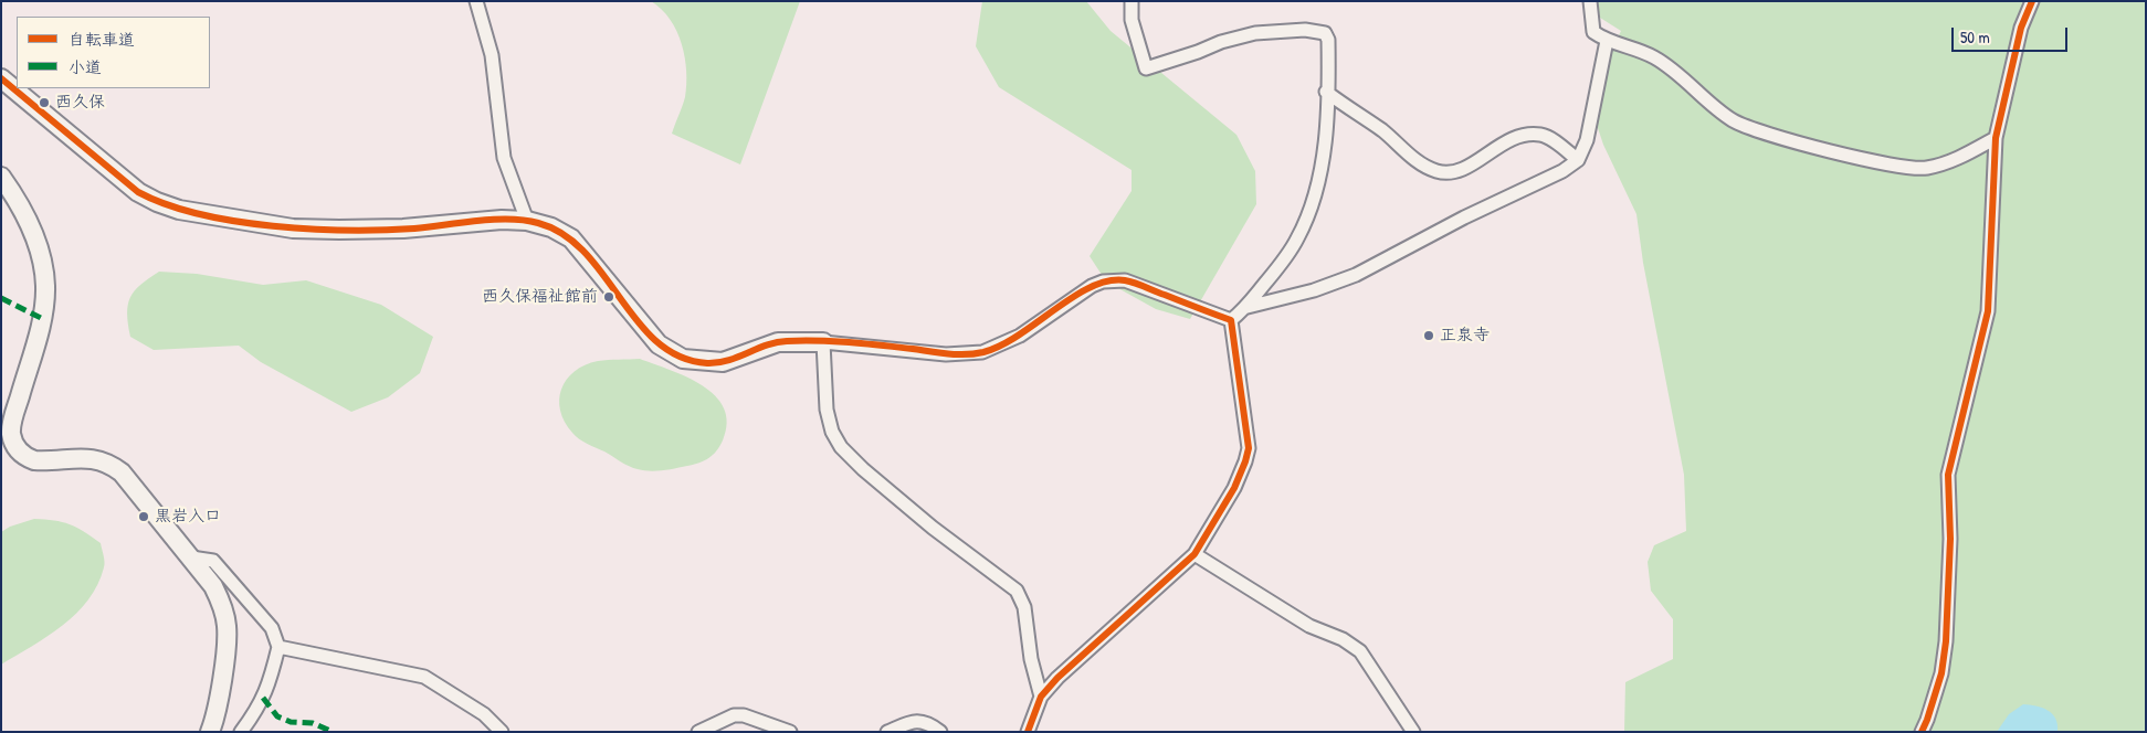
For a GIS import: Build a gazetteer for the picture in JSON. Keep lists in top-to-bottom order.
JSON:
{
  "places": [
    "西久保",
    "西久保福祉館前",
    "正泉寺",
    "黒岩入口"
  ],
  "legend": ["自転車道", "小道"],
  "scale_bar": "50 m"
}
